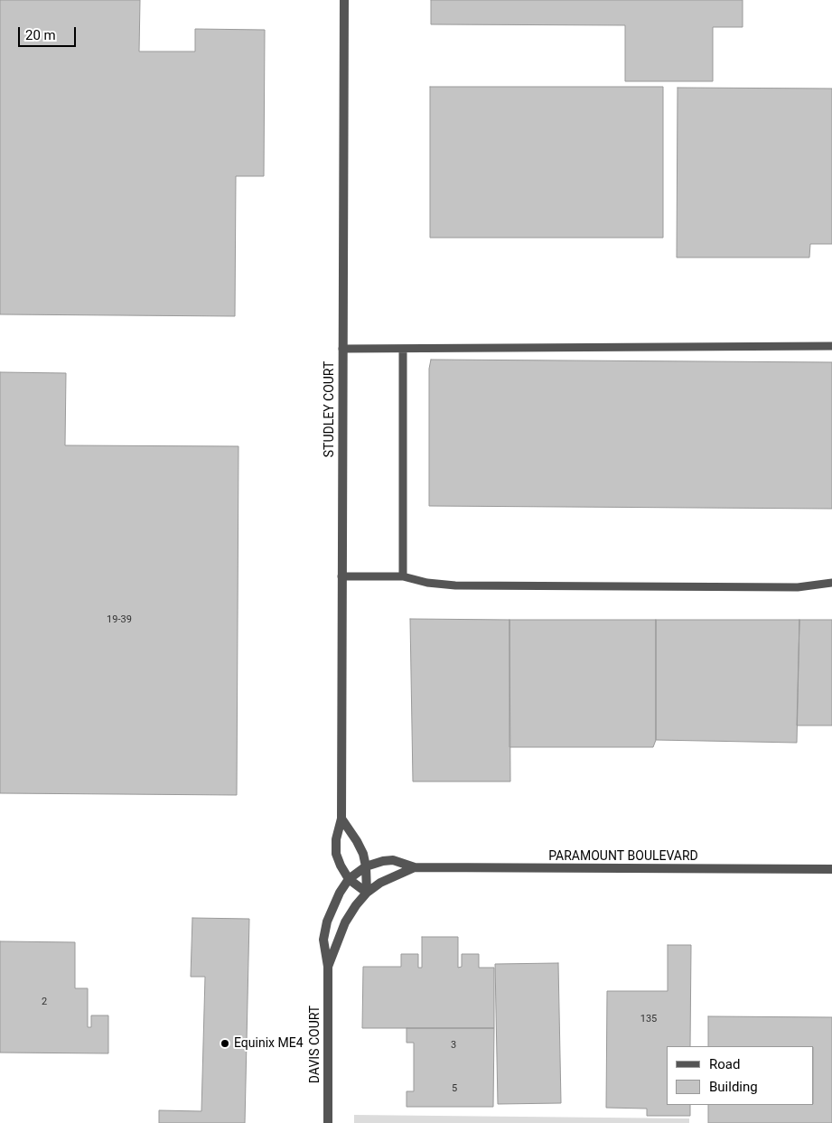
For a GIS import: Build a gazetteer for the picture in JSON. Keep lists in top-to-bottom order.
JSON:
{
  "streets": {
    "street": ["STUDLEY COURT", "PARAMOUNT BOULEVARD", "DAVIS COURT"]
  },
  "crossings": [
    ["STUDLEY COURT", "PARAMOUNT BOULEVARD"],
    ["STUDLEY COURT", "DAVIS COURT"],
    ["PARAMOUNT BOULEVARD", "DAVIS COURT"]
  ],
  "places": ["Equinix ME4"],
  "house_numbers": [
    "19-39",
    "2",
    "135",
    "3",
    "5"
  ],
  "legend": ["Road", "Building"],
  "scale_bar": "20 m"
}
